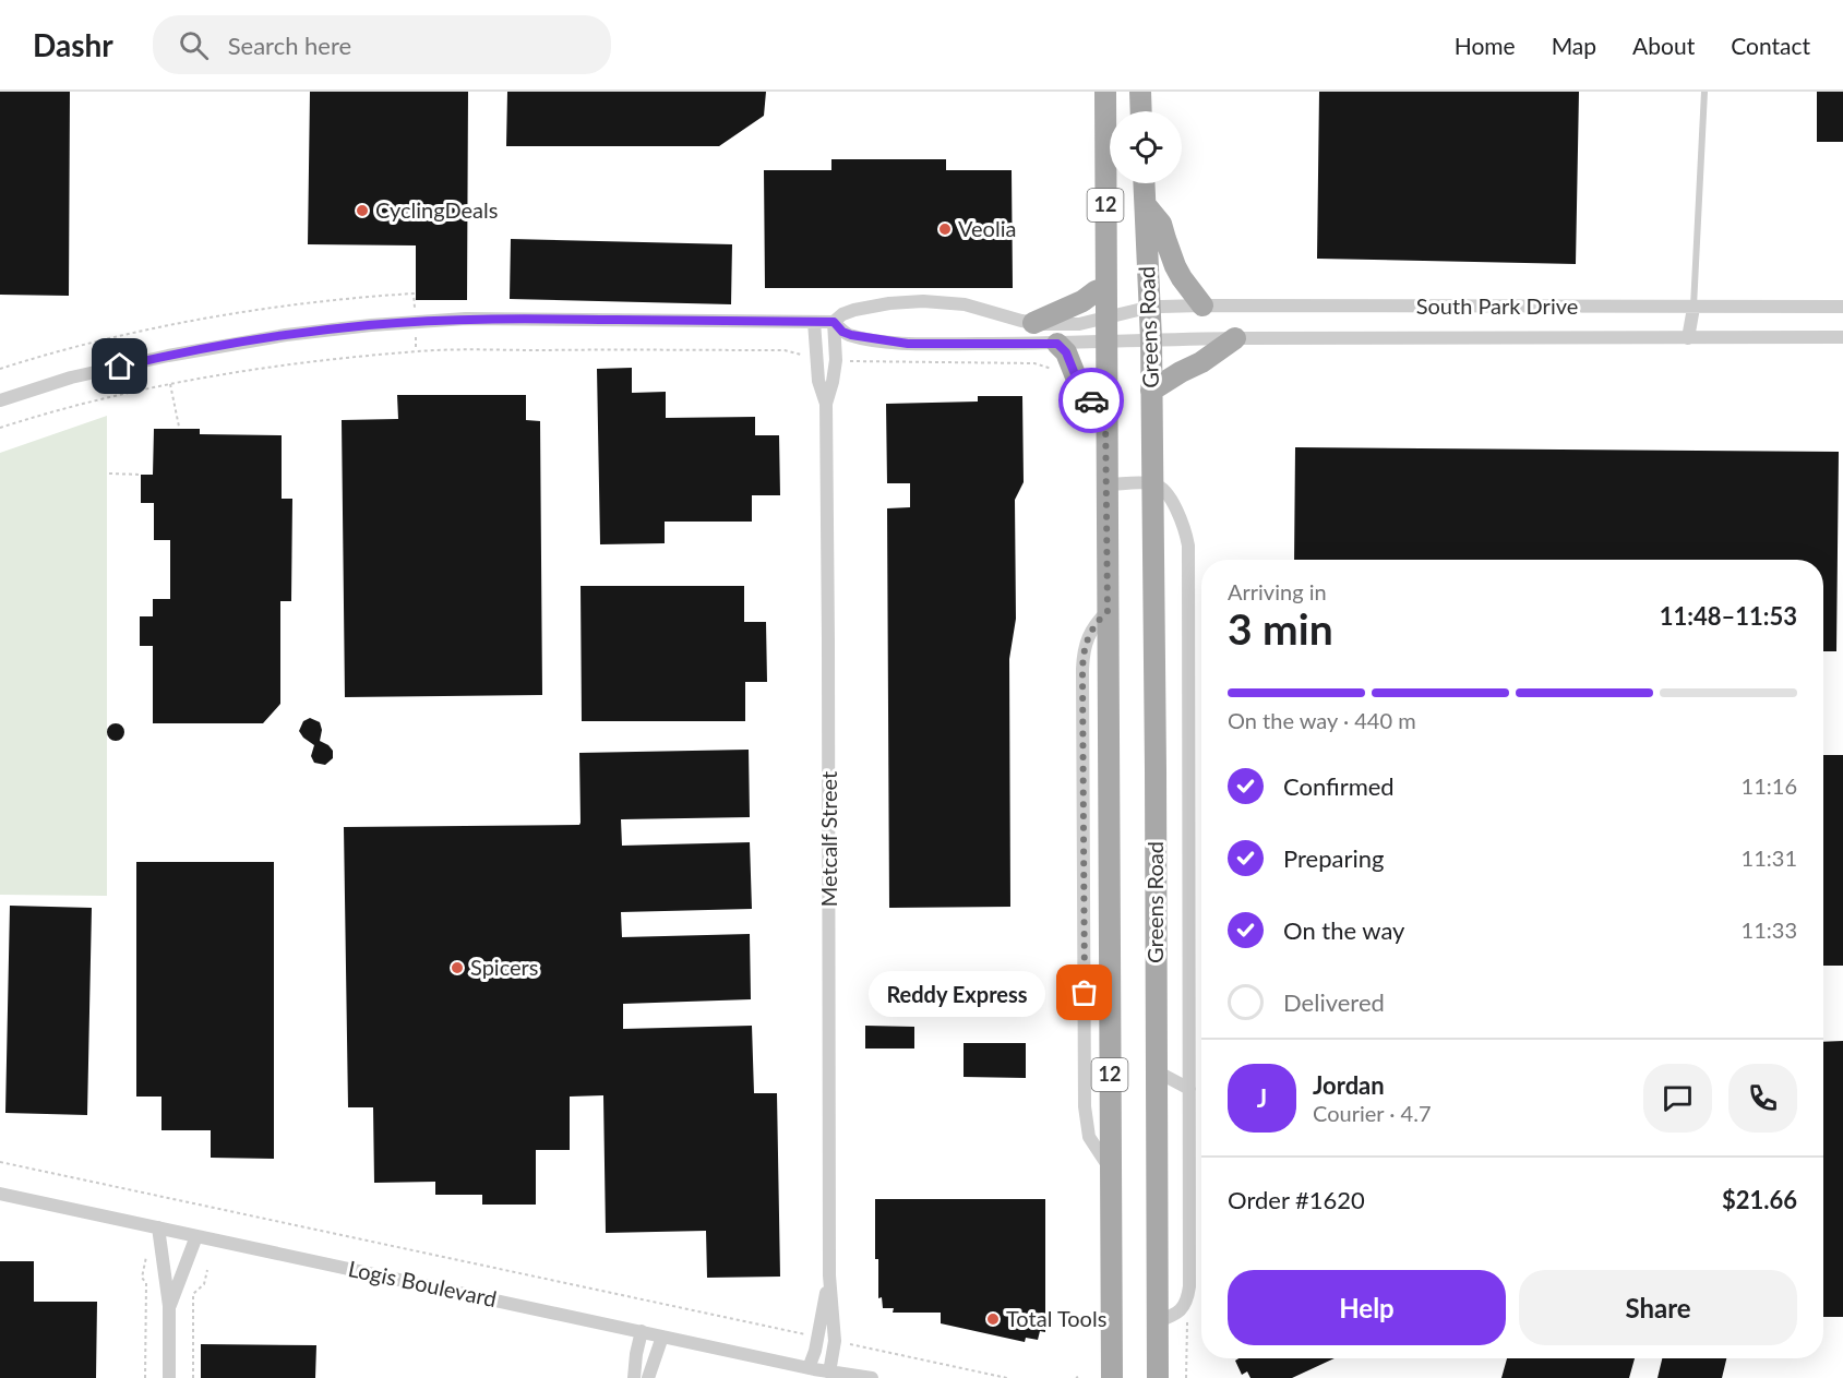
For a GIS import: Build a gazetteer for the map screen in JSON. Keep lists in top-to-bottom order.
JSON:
{
  "streets": {
    "main road": ["12", "Greens Road"],
    "street": ["South Park Drive", "Metcalf Street", "Logis Boulevard"]
  },
  "crossings": [
    ["South Park Drive", "Greens Road"],
    ["South Park Drive", "Metcalf Street"],
    ["Metcalf Street", "Logis Boulevard"]
  ],
  "places": [
    "CyclingDeals",
    "Veolia",
    "Spicers",
    "Reddy Express",
    "Total Tools"
  ],
  "page": {
    "header": "Dashr",
    "search": "Search here",
    "nav": [
      "Home",
      "Map",
      "About",
      "Contact"
    ],
    "heading": ["3 min", "Arriving in", "11:48–11:53"],
    "panel": [
      "Jordan",
      "Courier · 4.7",
      "Order #1620",
      "$21.66"
    ],
    "bar": "On the way · 440 m",
    "list": [
      ["Confirmed", "11:16"],
      ["Preparing", "11:31"],
      ["On the way", "11:33"],
      "Delivered"
    ],
    "bubble": "Reddy Express",
    "round": "J",
    "buttons": ["Help", "Share"]
  }
}
